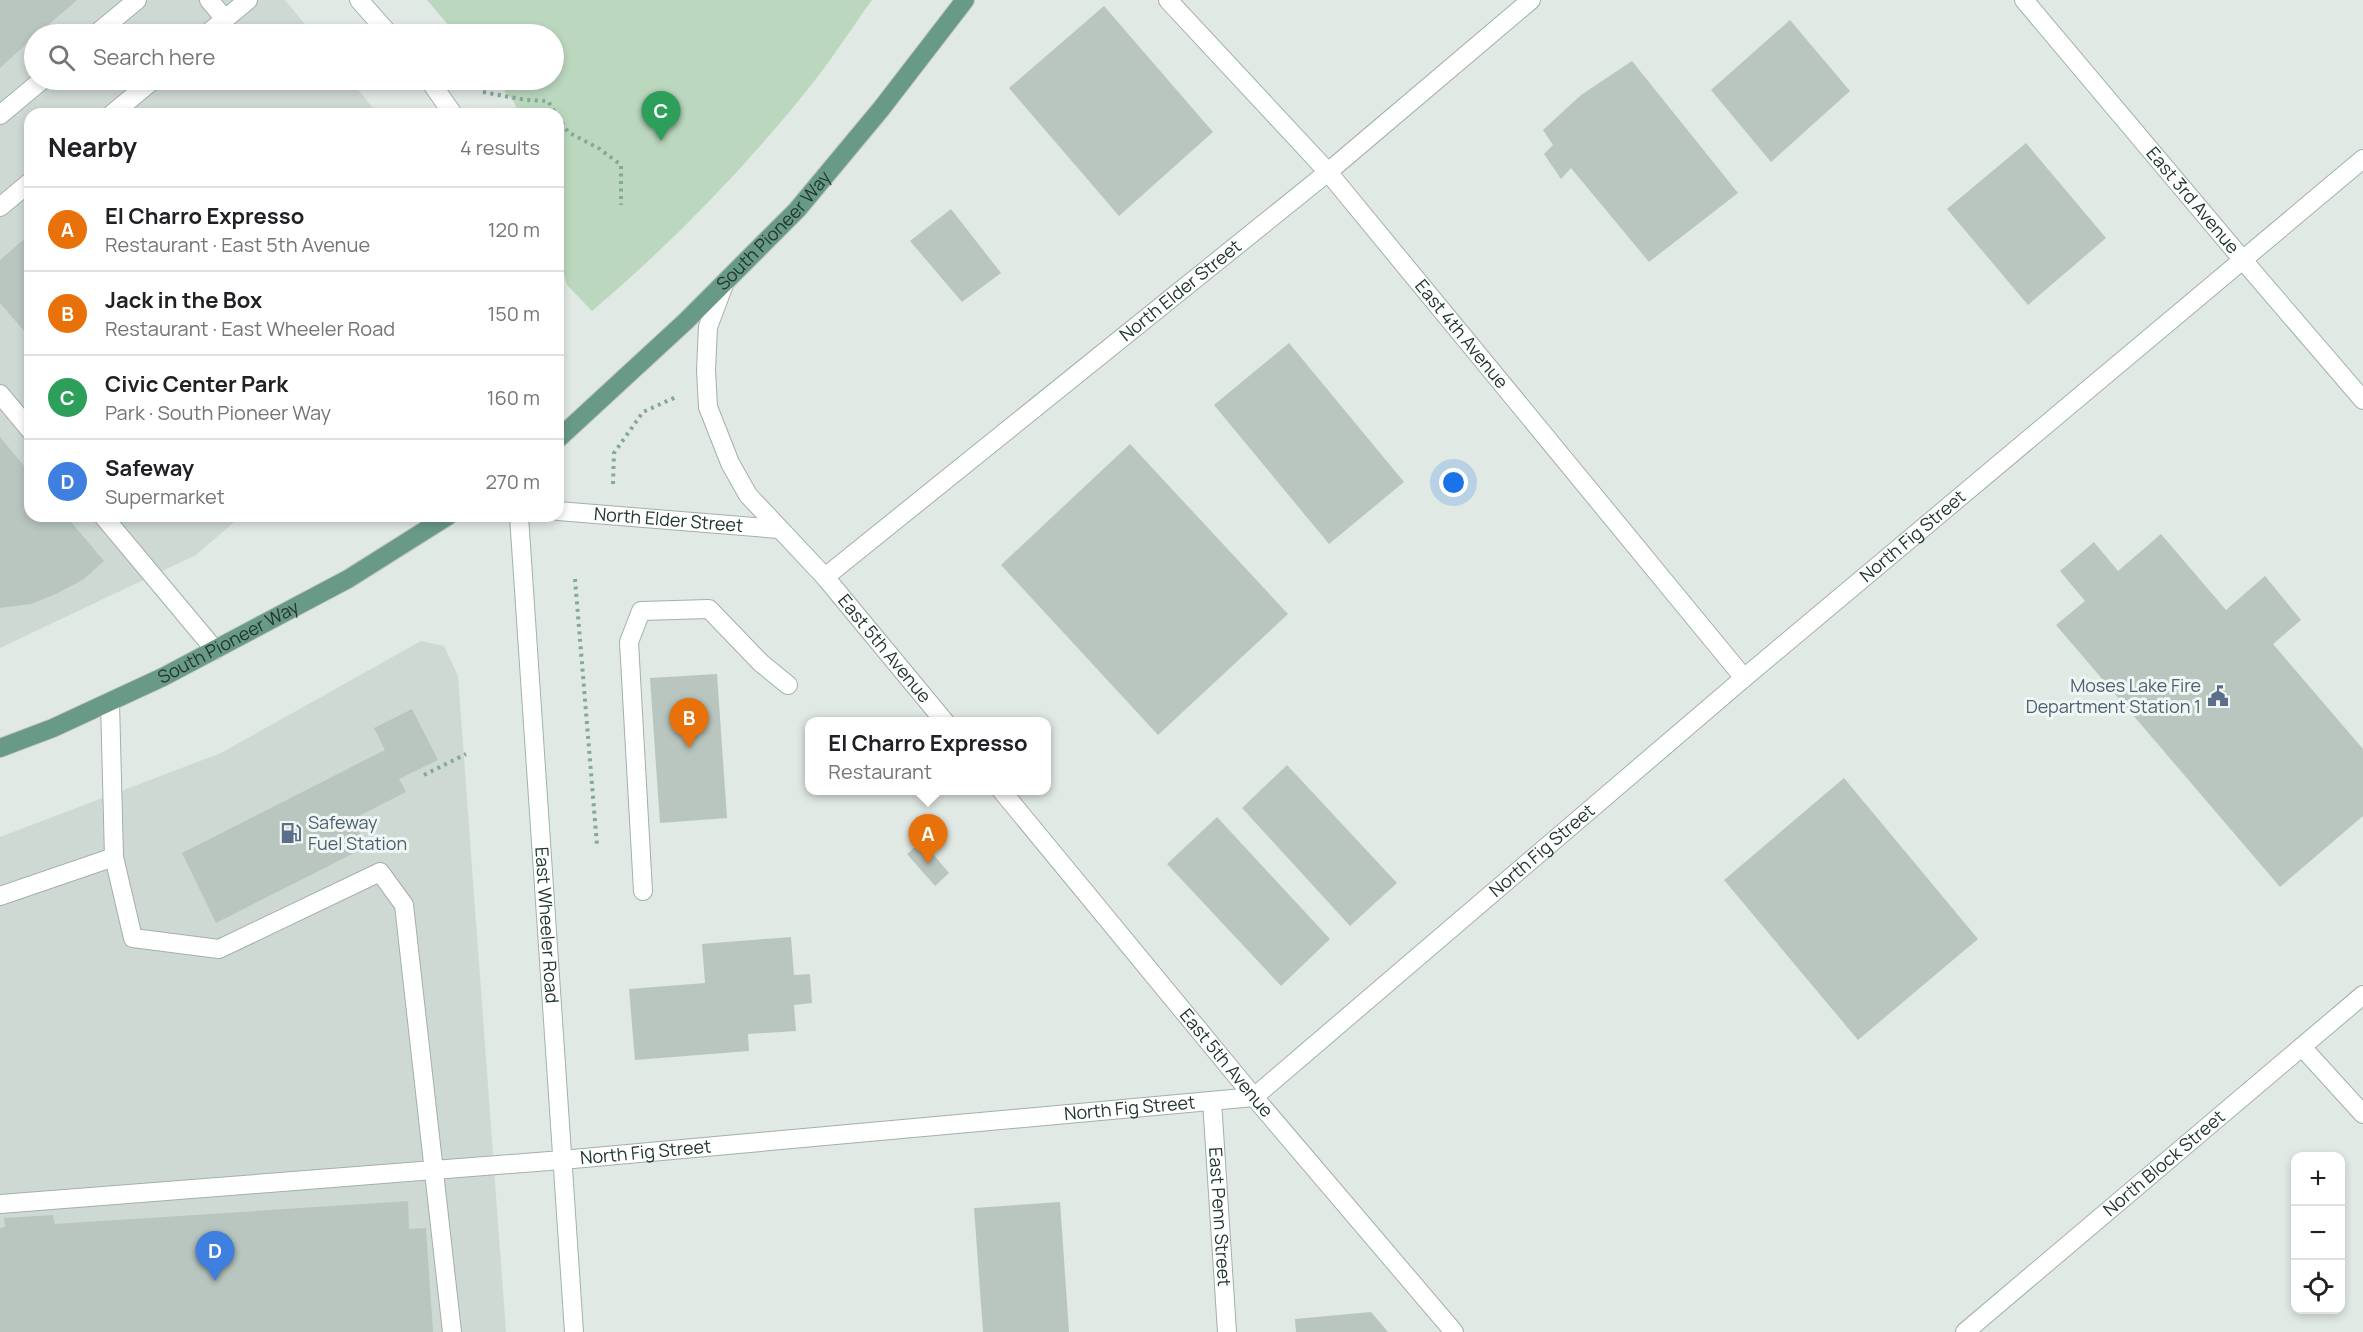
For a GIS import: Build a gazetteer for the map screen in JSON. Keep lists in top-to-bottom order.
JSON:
{
  "streets": {
    "main road": ["South Pioneer Way"],
    "street": [
      "East 3rd Avenue",
      "North Elder Street",
      "East 4th Avenue",
      "North Fig Street",
      "East 5th Avenue",
      "East Wheeler Road",
      "North Block Street",
      "East Penn Street"
    ]
  },
  "crossings": [
    ["East 3rd Avenue", "North Fig Street"],
    ["South Pioneer Way", "East 5th Avenue"],
    ["North Elder Street", "East 4th Avenue"],
    ["North Elder Street", "East 5th Avenue"],
    ["East 4th Avenue", "North Fig Street"],
    ["North Fig Street", "East 5th Avenue"],
    ["North Fig Street", "East Wheeler Road"],
    ["North Fig Street", "East Penn Street"]
  ],
  "places": {
    "public building": ["Moses Lake Fire Department Station 1"],
    "fuel station": ["Safeway Fuel Station"]
  },
  "page": {
    "search": "Search here",
    "pins": [
      "C",
      "B",
      "A",
      "D"
    ],
    "heading": ["Nearby", "4 results"],
    "list": [
      {
        "mark": "A",
        "name": "El Charro Expresso",
        "note": "Restaurant · East 5th Avenue",
        "value": "120 m"
      },
      {
        "mark": "B",
        "name": "Jack in the Box",
        "note": "Restaurant · East Wheeler Road",
        "value": "150 m"
      },
      {
        "mark": "C",
        "name": "Civic Center Park",
        "note": "Park · South Pioneer Way",
        "value": "160 m"
      },
      {
        "mark": "D",
        "name": "Safeway",
        "note": "Supermarket",
        "value": "270 m"
      }
    ],
    "popup": ["El Charro Expresso", "Restaurant"],
    "map_buttons": ["+", "−"]
  }
}
